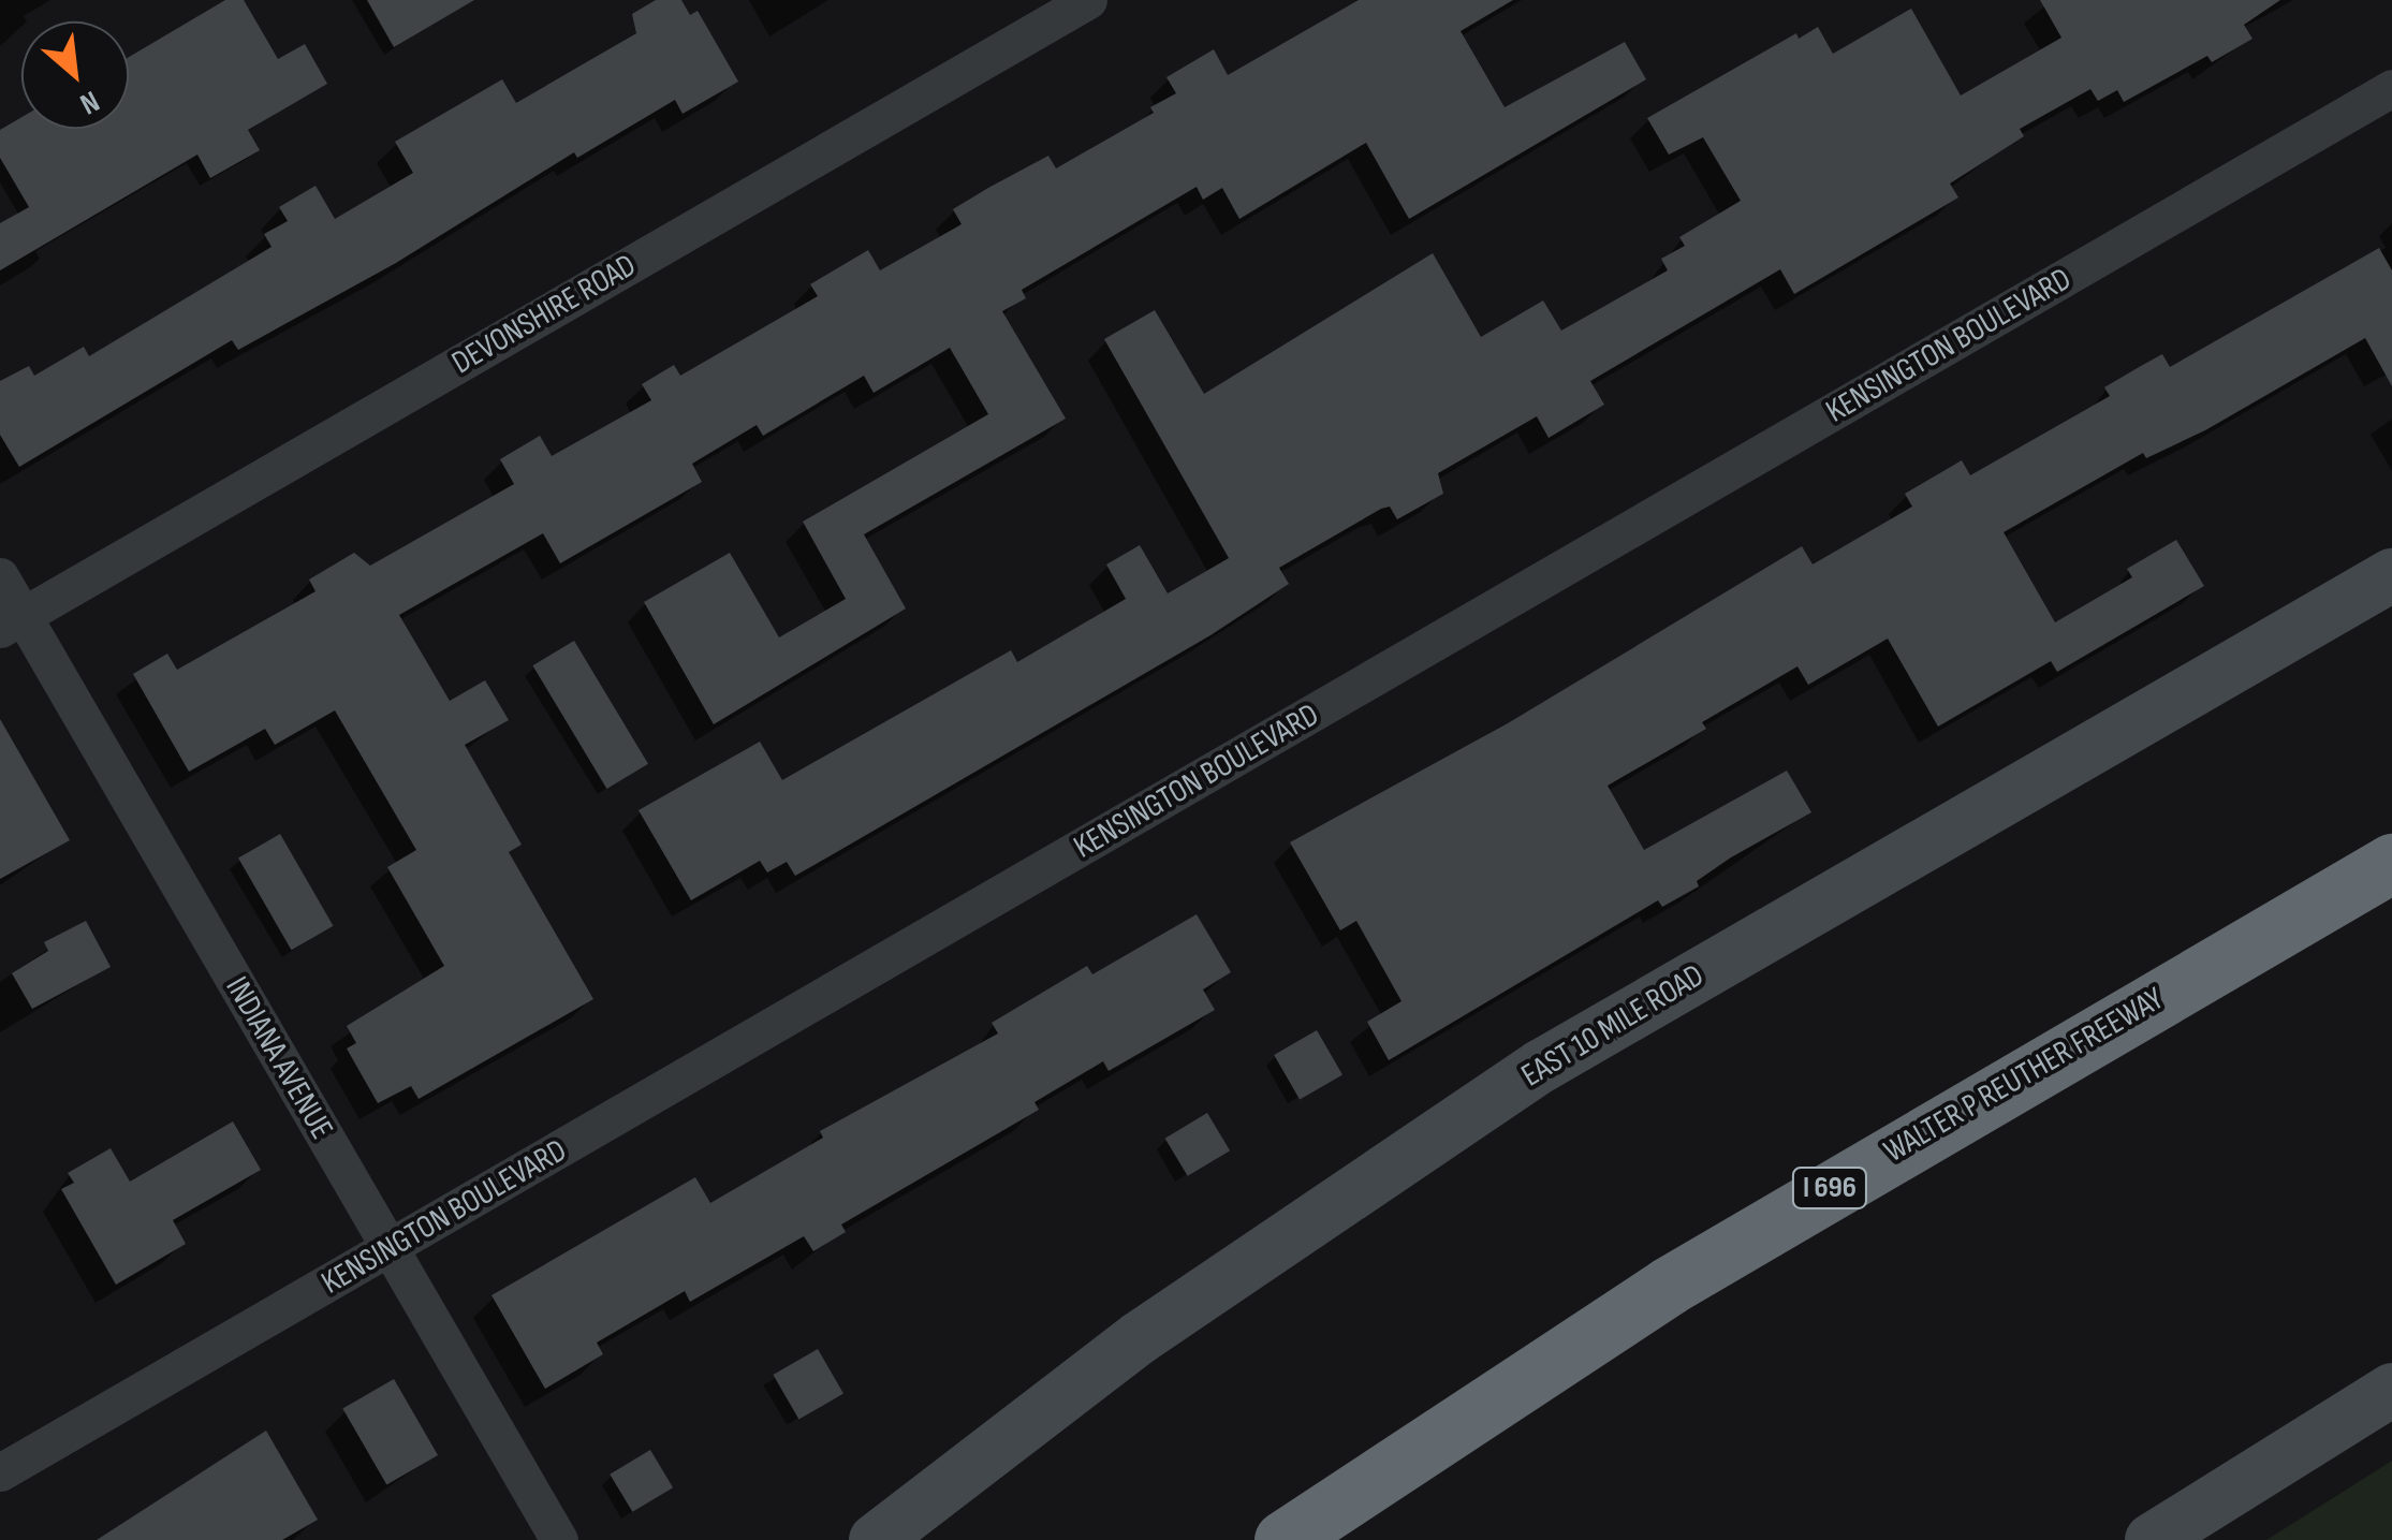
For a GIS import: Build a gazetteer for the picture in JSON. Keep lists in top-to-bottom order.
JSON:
{
  "streets": {
    "highway": ["WALTER P REUTHER FREEWAY", "I 696"],
    "main road": ["EAST 10 MILE ROAD"],
    "street": ["DEVONSHIRE ROAD", "KENSINGTON BOULEVARD", "INDIANA AVENUE"]
  },
  "crossings": [
    ["DEVONSHIRE ROAD", "INDIANA AVENUE"],
    ["KENSINGTON BOULEVARD", "INDIANA AVENUE"]
  ],
  "north": "bottom right"
}
